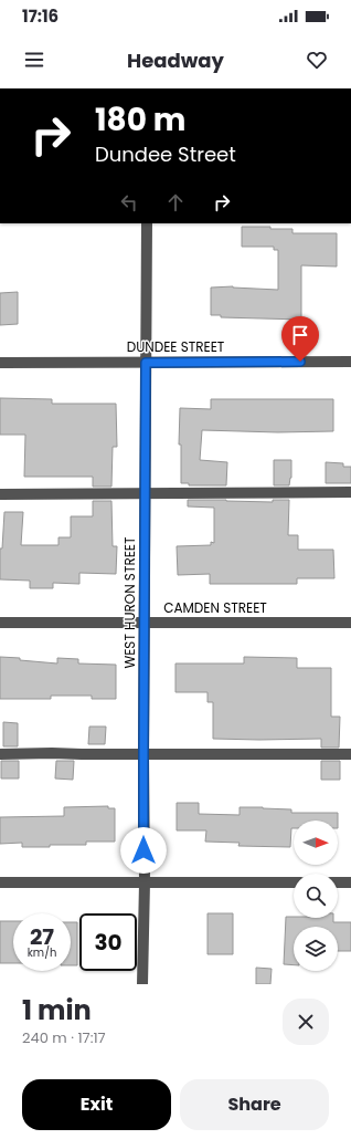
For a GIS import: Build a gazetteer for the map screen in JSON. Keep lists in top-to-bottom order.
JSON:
{
  "streets": {
    "street": ["DUNDEE STREET", "WEST HURON STREET", "CAMDEN STREET"]
  },
  "crossings": [
    ["DUNDEE STREET", "WEST HURON STREET"],
    ["WEST HURON STREET", "CAMDEN STREET"]
  ],
  "north": "right",
  "page": {
    "status": "17:16",
    "header": "Headway",
    "turn": ["180 m", "Dundee Street"],
    "speed": "27 km/h",
    "limit": "30",
    "heading": ["1 min", "240 m · 17:17"],
    "buttons": ["Exit", "Share"]
  }
}
